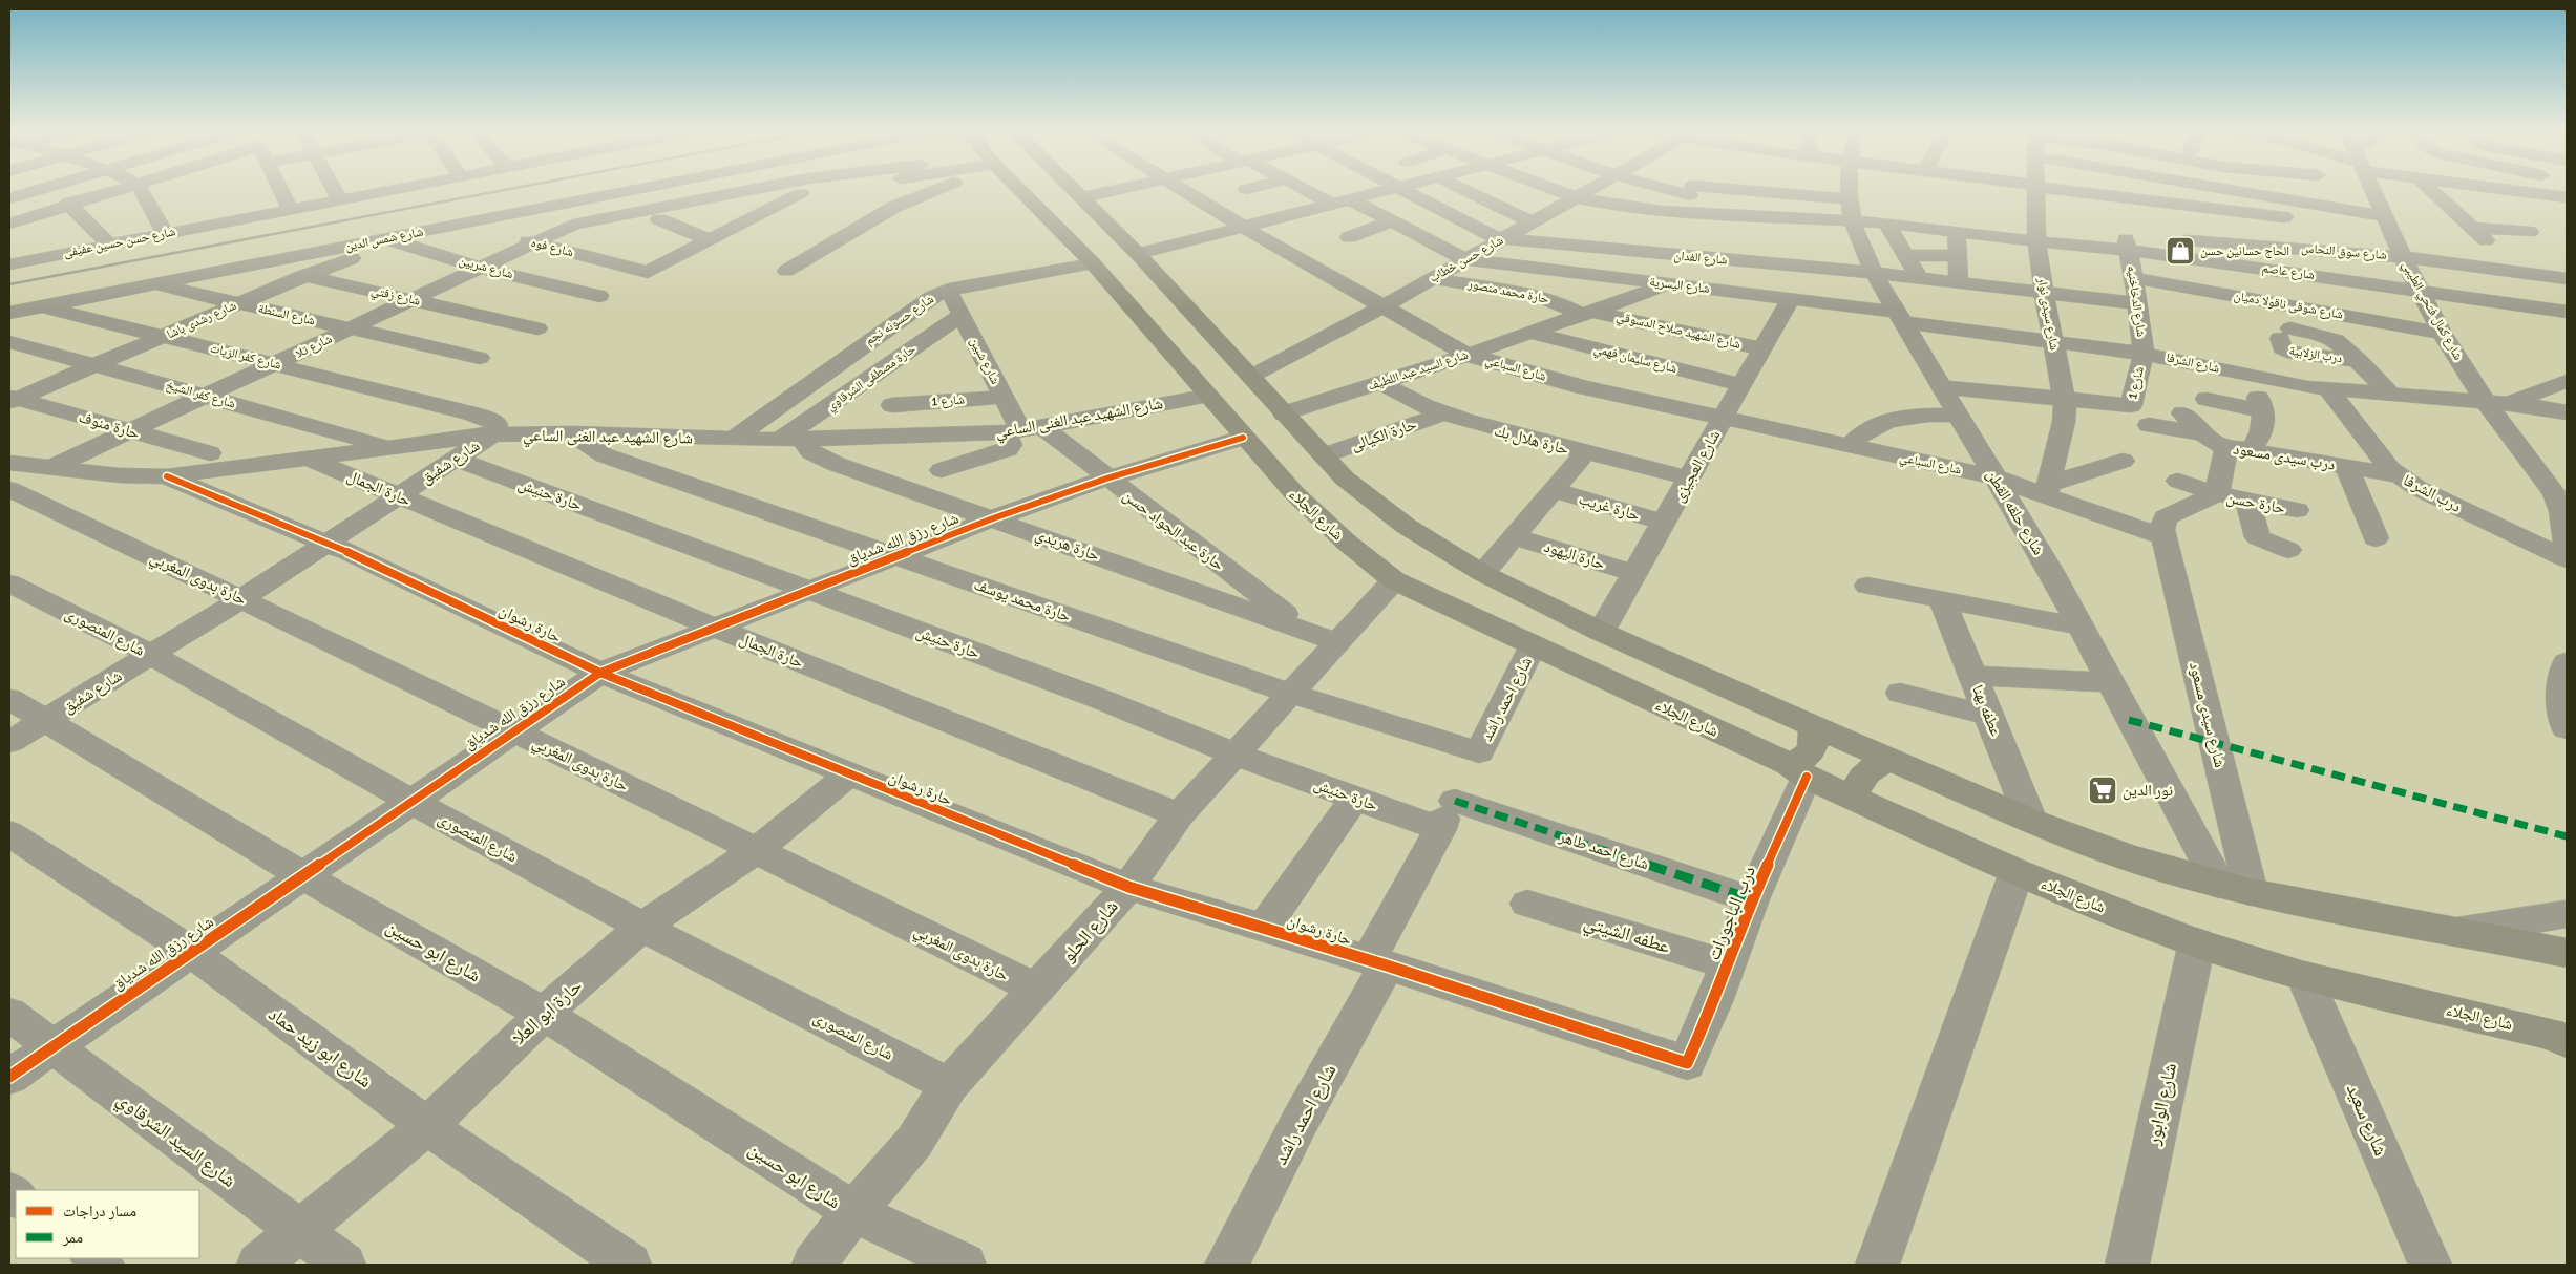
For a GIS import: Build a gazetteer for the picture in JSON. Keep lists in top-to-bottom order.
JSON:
{
  "streets": {
    "main road": ["شارع الجلاء"],
    "street": [
      "شارع شمس الدين",
      "شارع حسن حسين عفيفى",
      "شارع فوه",
      "شارع سوق النحاس",
      "شارع الفدان",
      "شارع حسن خطاب",
      "شارع شربين",
      "شارع عاصم",
      "شارع اليسرية",
      "حارة محمد منصور",
      "شارع زفتي",
      "شارع الدخاخنيه",
      "شارع شوقى ناقولا دميان",
      "شارع كمال فتحي الطيبي",
      "شارع سيدى نوار",
      "شارع السنطة",
      "شارع رشدى باشا",
      "شارع حسونه نجم",
      "شارع الشهيد صلاح الدسوقي",
      "شارع تلا",
      "درب الزلابية",
      "شارع كفر الزيات",
      "شارع سليمان فهمي",
      "شارع شبين",
      "شارع الشرفا",
      "شارع السباعي",
      "شارع السيد عبد اللطيف",
      "حارة مصطفى الشرقاوي",
      "شارع 1",
      "شارع كفر الشيخ",
      "شارع الشهيد عبد الغنى الساعي",
      "حارة منوف",
      "حارة الكيالى",
      "حارة هلال بك",
      "درب سيدى مسعود",
      "شارع شفيق",
      "شارع العجيزى",
      "حارة الجمال",
      "درب الشرفا",
      "حارة حنيش",
      "حارة حسن",
      "حارة غريب",
      "شارع حلقه القطن",
      "حارة عبد الجواد حسن",
      "شارع رزق الله شدياق",
      "حارة هريدي",
      "حارة اليهود",
      "حارة بدوى المغربي",
      "حارة محمد يوسف",
      "حارة رشوان",
      "شارع المنصورى",
      "شارع احمد راشد",
      "عطفه بهنا",
      "شارع سيدى مسعود",
      "شارع احمد طاهر",
      "درب الباجورات",
      "شارع الحلو",
      "عطفه الشيتي",
      "شارع ابو حسين",
      "حارة ابو العلا",
      "شارع ابو زيد حماد",
      "شارع الوابور",
      "شارع سعيد",
      "شارع السيد الشرقاوي"
    ]
  },
  "crossings": [
    ["شارع شمس الدين", "شارع فوه"],
    ["شارع شمس الدين", "شارع شربين"],
    ["شارع شمس الدين", "شارع زفتي"],
    ["شارع شمس الدين", "شارع السنطة"],
    ["شارع شمس الدين", "شارع رشدى باشا"],
    ["شارع شمس الدين", "شارع كفر الزيات"],
    ["شارع فوه", "شارع تلا"],
    ["شارع سوق النحاس", "شارع عاصم"],
    ["شارع سوق النحاس", "شارع الدخاخنيه"],
    ["شارع سوق النحاس", "شارع كمال فتحي الطيبي"],
    ["شارع الفدان", "شارع حسن خطاب"],
    ["شارع الفدان", "شارع الدخاخنيه"],
    ["شارع الفدان", "شارع سيدى نوار"],
    ["شارع الفدان", "شارع حلقه القطن"],
    ["شارع حسن خطاب", "شارع اليسرية"],
    ["شارع حسن خطاب", "حارة محمد منصور"],
    ["شارع حسن خطاب", "شارع السباعي"],
    ["شارع حسن خطاب", "شارع الجلاء"],
    ["شارع شربين", "شارع رشدى باشا"],
    ["شارع شربين", "شارع تلا"],
    ["شارع عاصم", "شارع الدخاخنيه"],
    ["شارع عاصم", "شارع كمال فتحي الطيبي"],
    ["شارع عاصم", "شارع سيدى نوار"],
    ["شارع اليسرية", "شارع الشرفا"],
    ["شارع اليسرية", "شارع السيد عبد اللطيف"],
    ["شارع اليسرية", "شارع العجيزى"],
    ["شارع اليسرية", "شارع حلقه القطن"],
    ["حارة محمد منصور", "شارع الشهيد صلاح الدسوقي"],
    ["حارة محمد منصور", "شارع السيد عبد اللطيف"],
    ["شارع زفتي", "شارع رشدى باشا"],
    ["شارع زفتي", "شارع تلا"],
    ["شارع الدخاخنيه", "شارع شوقى ناقولا دميان"],
    ["شارع الدخاخنيه", "شارع الشرفا"],
    ["شارع الدخاخنيه", "شارع 1"],
    ["شارع شوقى ناقولا دميان", "شارع كمال فتحي الطيبي"],
    ["شارع كمال فتحي الطيبي", "شارع الشرفا"],
    ["شارع سيدى نوار", "شارع الشرفا"],
    ["شارع سيدى نوار", "شارع السباعي"],
    ["شارع سيدى نوار", "شارع 1"],
    ["شارع السنطة", "شارع رشدى باشا"],
    ["شارع السنطة", "شارع تلا"],
    ["شارع رشدى باشا", "شارع كفر الزيات"],
    ["شارع رشدى باشا", "شارع كفر الشيخ"],
    ["شارع رشدى باشا", "حارة منوف"],
    ["شارع حسونه نجم", "شارع شبين"],
    ["شارع حسونه نجم", "شارع الشهيد عبد الغنى الساعي"],
    ["شارع حسونه نجم", "شارع الجلاء"],
    ["شارع الشهيد صلاح الدسوقي", "شارع السيد عبد اللطيف"],
    ["شارع الشهيد صلاح الدسوقي", "شارع العجيزى"],
    ["شارع تلا", "شارع كفر الزيات"],
    ["شارع تلا", "شارع كفر الشيخ"],
    ["شارع تلا", "شارع الشهيد عبد الغنى الساعي"],
    ["شارع تلا", "حارة منوف"],
    ["درب الزلابية", "شارع الشرفا"],
    ["شارع كفر الزيات", "شارع الشهيد عبد الغنى الساعي"],
    ["شارع كفر الزيات", "شارع شفيق"],
    ["شارع سليمان فهمي", "شارع السيد عبد اللطيف"],
    ["شارع سليمان فهمي", "شارع العجيزى"],
    ["شارع شبين", "حارة مصطفى الشرقاوي"],
    ["شارع شبين", "شارع 1"],
    ["شارع شبين", "شارع الشهيد عبد الغنى الساعي"],
    ["شارع شبين", "حارة عبد الجواد حسن"],
    ["شارع الشرفا", "شارع 1"],
    ["شارع الشرفا", "درب الشرفا"],
    ["شارع الشرفا", "شارع حلقه القطن"],
    ["شارع السباعي", "شارع السيد عبد اللطيف"],
    ["شارع السباعي", "شارع العجيزى"],
    ["شارع السباعي", "شارع حلقه القطن"],
    ["شارع السباعي", "شارع سيدى مسعود"],
    ["شارع السيد عبد اللطيف", "حارة هلال بك"],
    ["شارع السيد عبد اللطيف", "شارع الجلاء"],
    ["حارة مصطفى الشرقاوي", "شارع الشهيد عبد الغنى الساعي"],
    ["حارة مصطفى الشرقاوي", "حارة هريدي"],
    ["شارع كفر الشيخ", "شارع الشهيد عبد الغنى الساعي"],
    ["شارع الشهيد عبد الغنى الساعي", "شارع شفيق"],
    ["شارع الشهيد عبد الغنى الساعي", "حارة الجمال"],
    ["شارع الشهيد عبد الغنى الساعي", "شارع الجلاء"],
    ["شارع الشهيد عبد الغنى الساعي", "حارة عبد الجواد حسن"],
    ["شارع الشهيد عبد الغنى الساعي", "حارة هريدي"],
    ["شارع الشهيد عبد الغنى الساعي", "حارة محمد يوسف"],
    ["شارع الشهيد عبد الغنى الساعي", "حارة رشوان"],
    ["حارة الكيالى", "حارة هلال بك"],
    ["حارة الكيالى", "شارع الجلاء"],
    ["حارة هلال بك", "شارع العجيزى"],
    ["درب سيدى مسعود", "درب الشرفا"],
    ["شارع شفيق", "حارة الجمال"],
    ["شارع شفيق", "حارة حنيش"],
    ["شارع شفيق", "حارة بدوى المغربي"],
    ["شارع شفيق", "حارة رشوان"],
    ["شارع شفيق", "شارع المنصورى"],
    ["شارع شفيق", "شارع ابو حسين"],
    ["شارع العجيزى", "حارة غريب"],
    ["شارع العجيزى", "شارع الجلاء"],
    ["شارع العجيزى", "حارة اليهود"],
    ["حارة الجمال", "شارع رزق الله شدياق"],
    ["حارة الجمال", "شارع الحلو"],
    ["حارة حنيش", "شارع رزق الله شدياق"],
    ["حارة حنيش", "شارع احمد راشد"],
    ["حارة حنيش", "شارع احمد طاهر"],
    ["حارة حنيش", "شارع الحلو"],
    ["شارع حلقه القطن", "شارع الجلاء"],
    ["شارع الجلاء", "شارع رزق الله شدياق"],
    ["شارع الجلاء", "شارع احمد راشد"],
    ["شارع الجلاء", "عطفه بهنا"],
    ["شارع الجلاء", "شارع سيدى مسعود"],
    ["شارع الجلاء", "درب الباجورات"],
    ["شارع الجلاء", "شارع الحلو"],
    ["شارع الجلاء", "شارع الوابور"],
    ["شارع الجلاء", "شارع سعيد"],
    ["حارة عبد الجواد حسن", "شارع رزق الله شدياق"],
    ["حارة عبد الجواد حسن", "حارة هريدي"],
    ["حارة عبد الجواد حسن", "شارع الحلو"],
    ["شارع رزق الله شدياق", "حارة هريدي"],
    ["شارع رزق الله شدياق", "حارة بدوى المغربي"],
    ["شارع رزق الله شدياق", "حارة محمد يوسف"],
    ["شارع رزق الله شدياق", "حارة رشوان"],
    ["شارع رزق الله شدياق", "شارع المنصورى"],
    ["شارع رزق الله شدياق", "شارع ابو حسين"],
    ["شارع رزق الله شدياق", "شارع ابو زيد حماد"],
    ["شارع رزق الله شدياق", "شارع السيد الشرقاوي"],
    ["حارة هريدي", "شارع الحلو"],
    ["حارة بدوى المغربي", "شارع الحلو"],
    ["حارة بدوى المغربي", "حارة ابو العلا"],
    ["حارة محمد يوسف", "شارع احمد راشد"],
    ["حارة محمد يوسف", "شارع الحلو"],
    ["حارة رشوان", "شارع احمد راشد"],
    ["حارة رشوان", "درب الباجورات"],
    ["حارة رشوان", "شارع الحلو"],
    ["حارة رشوان", "حارة ابو العلا"],
    ["شارع المنصورى", "شارع الحلو"],
    ["شارع المنصورى", "حارة ابو العلا"],
    ["شارع احمد راشد", "شارع احمد طاهر"],
    ["شارع احمد طاهر", "درب الباجورات"],
    ["درب الباجورات", "عطفه الشيتي"],
    ["شارع الحلو", "شارع ابو حسين"],
    ["شارع ابو حسين", "حارة ابو العلا"],
    ["حارة ابو العلا", "شارع ابو زيد حماد"],
    ["حارة ابو العلا", "شارع السيد الشرقاوي"]
  ],
  "places": {
    "shop": ["الحاج حسانين حسن"],
    "supermarket": ["نور الدين"]
  },
  "legend": ["مسار دراجات", "ممر"]
}
